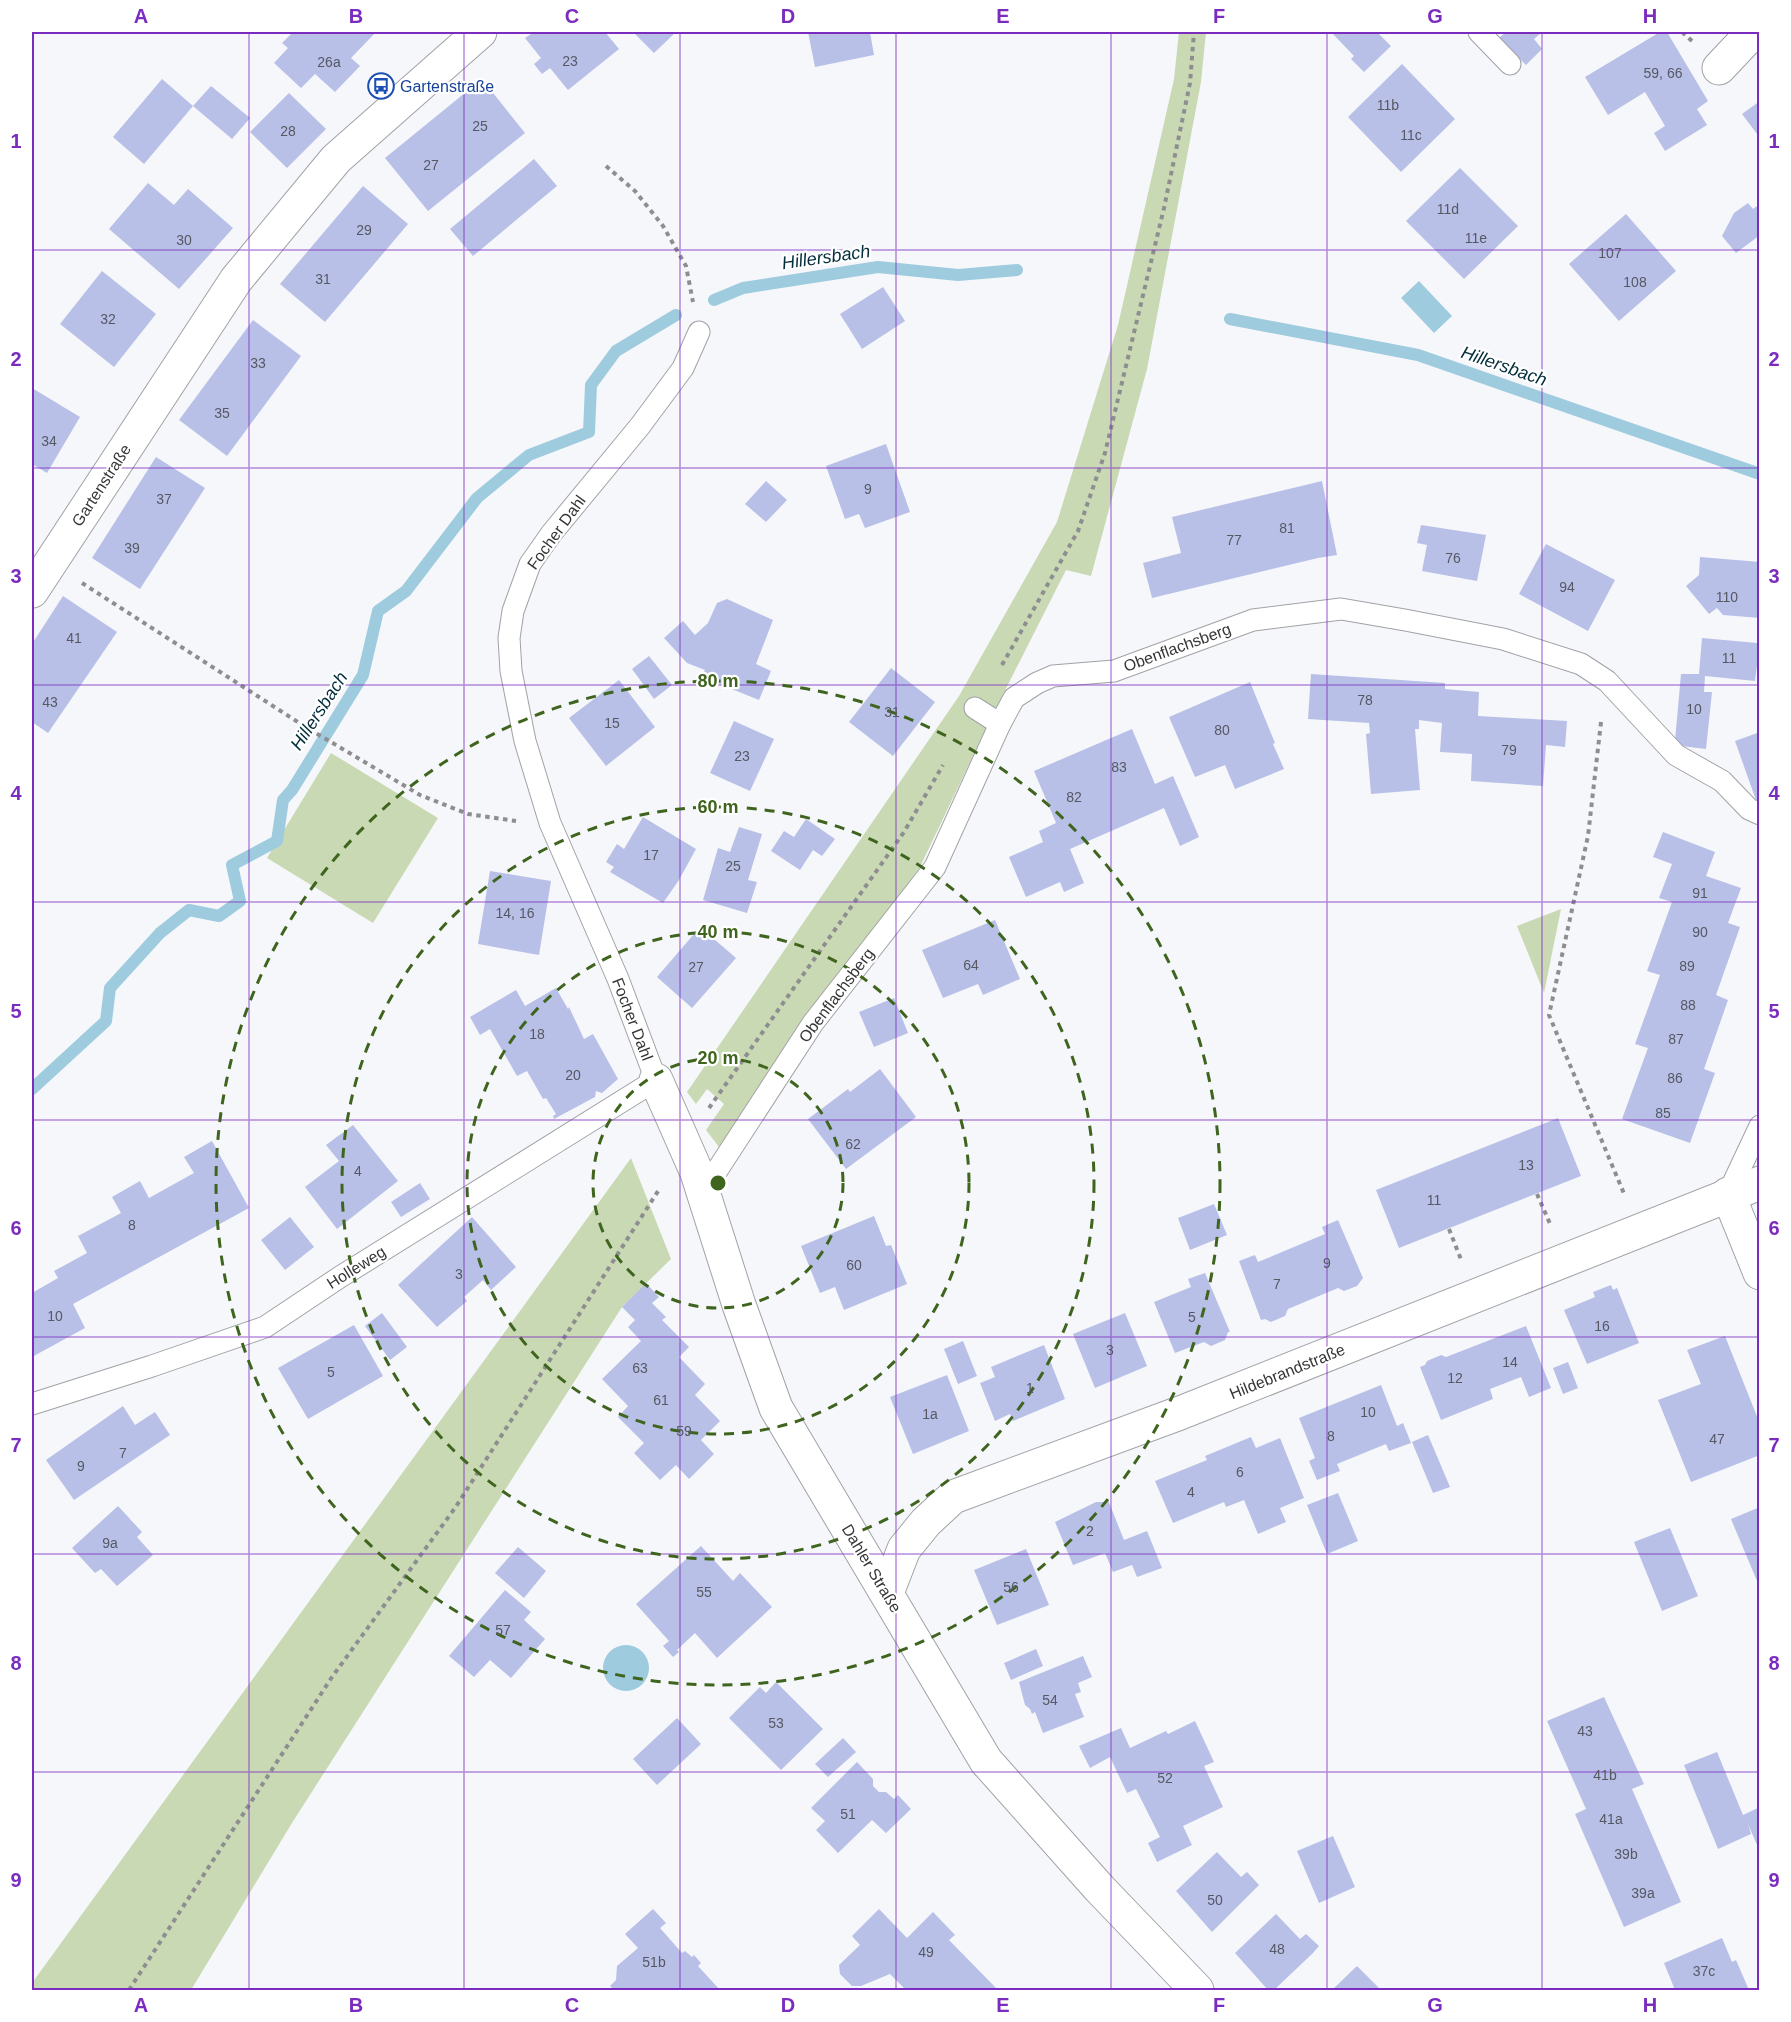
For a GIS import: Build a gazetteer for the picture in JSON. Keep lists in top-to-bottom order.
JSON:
{
  "streets": {
    "street": ["Gartenstraße", "Hildebrandstraße", "Dahler Straße"],
    "lane": ["Focher Dahl", "Obenflachsberg", "Holleweg"]
  },
  "crossings": [
    ["Focher Dahl", "Holleweg"],
    ["Focher Dahl", "Dahler Straße"],
    ["Obenflachsberg", "Dahler Straße"],
    ["Holleweg", "Dahler Straße"],
    ["Hildebrandstraße", "Dahler Straße"]
  ],
  "water": ["Hillersbach"],
  "places": {
    "bus stop": ["Gartenstraße"]
  },
  "house_numbers": [
    "23",
    "26a",
    "59, 66",
    "11b",
    "25",
    "28",
    "11c",
    "27",
    "11d",
    "29",
    "11e",
    "30",
    "107",
    "31",
    "108",
    "32",
    "33",
    "35",
    "34",
    "9",
    "37",
    "81",
    "77",
    "39",
    "76",
    "94",
    "110",
    "41",
    "11",
    "78",
    "43",
    "10",
    "31",
    "15",
    "80",
    "79",
    "23",
    "83",
    "82",
    "17",
    "25",
    "91",
    "14, 16",
    "90",
    "64",
    "89",
    "27",
    "88",
    "18",
    "87",
    "20",
    "86",
    "85",
    "62",
    "13",
    "4",
    "11",
    "8",
    "9",
    "60",
    "3",
    "7",
    "10",
    "5",
    "16",
    "3",
    "14",
    "63",
    "5",
    "12",
    "1",
    "61",
    "10",
    "1a",
    "59",
    "8",
    "47",
    "7",
    "9",
    "6",
    "4",
    "2",
    "9a",
    "56",
    "55",
    "57",
    "54",
    "53",
    "43",
    "41b",
    "52",
    "51",
    "41a",
    "39b",
    "39a",
    "50",
    "48",
    "49",
    "51b",
    "37c"
  ],
  "grid": {
    "columns": [
      "A",
      "B",
      "C",
      "D",
      "E",
      "F",
      "G",
      "H"
    ],
    "rows": [
      "1",
      "2",
      "3",
      "4",
      "5",
      "6",
      "7",
      "8",
      "9"
    ]
  },
  "rings": [
    "80 m",
    "60 m",
    "40 m",
    "20 m"
  ]
}
